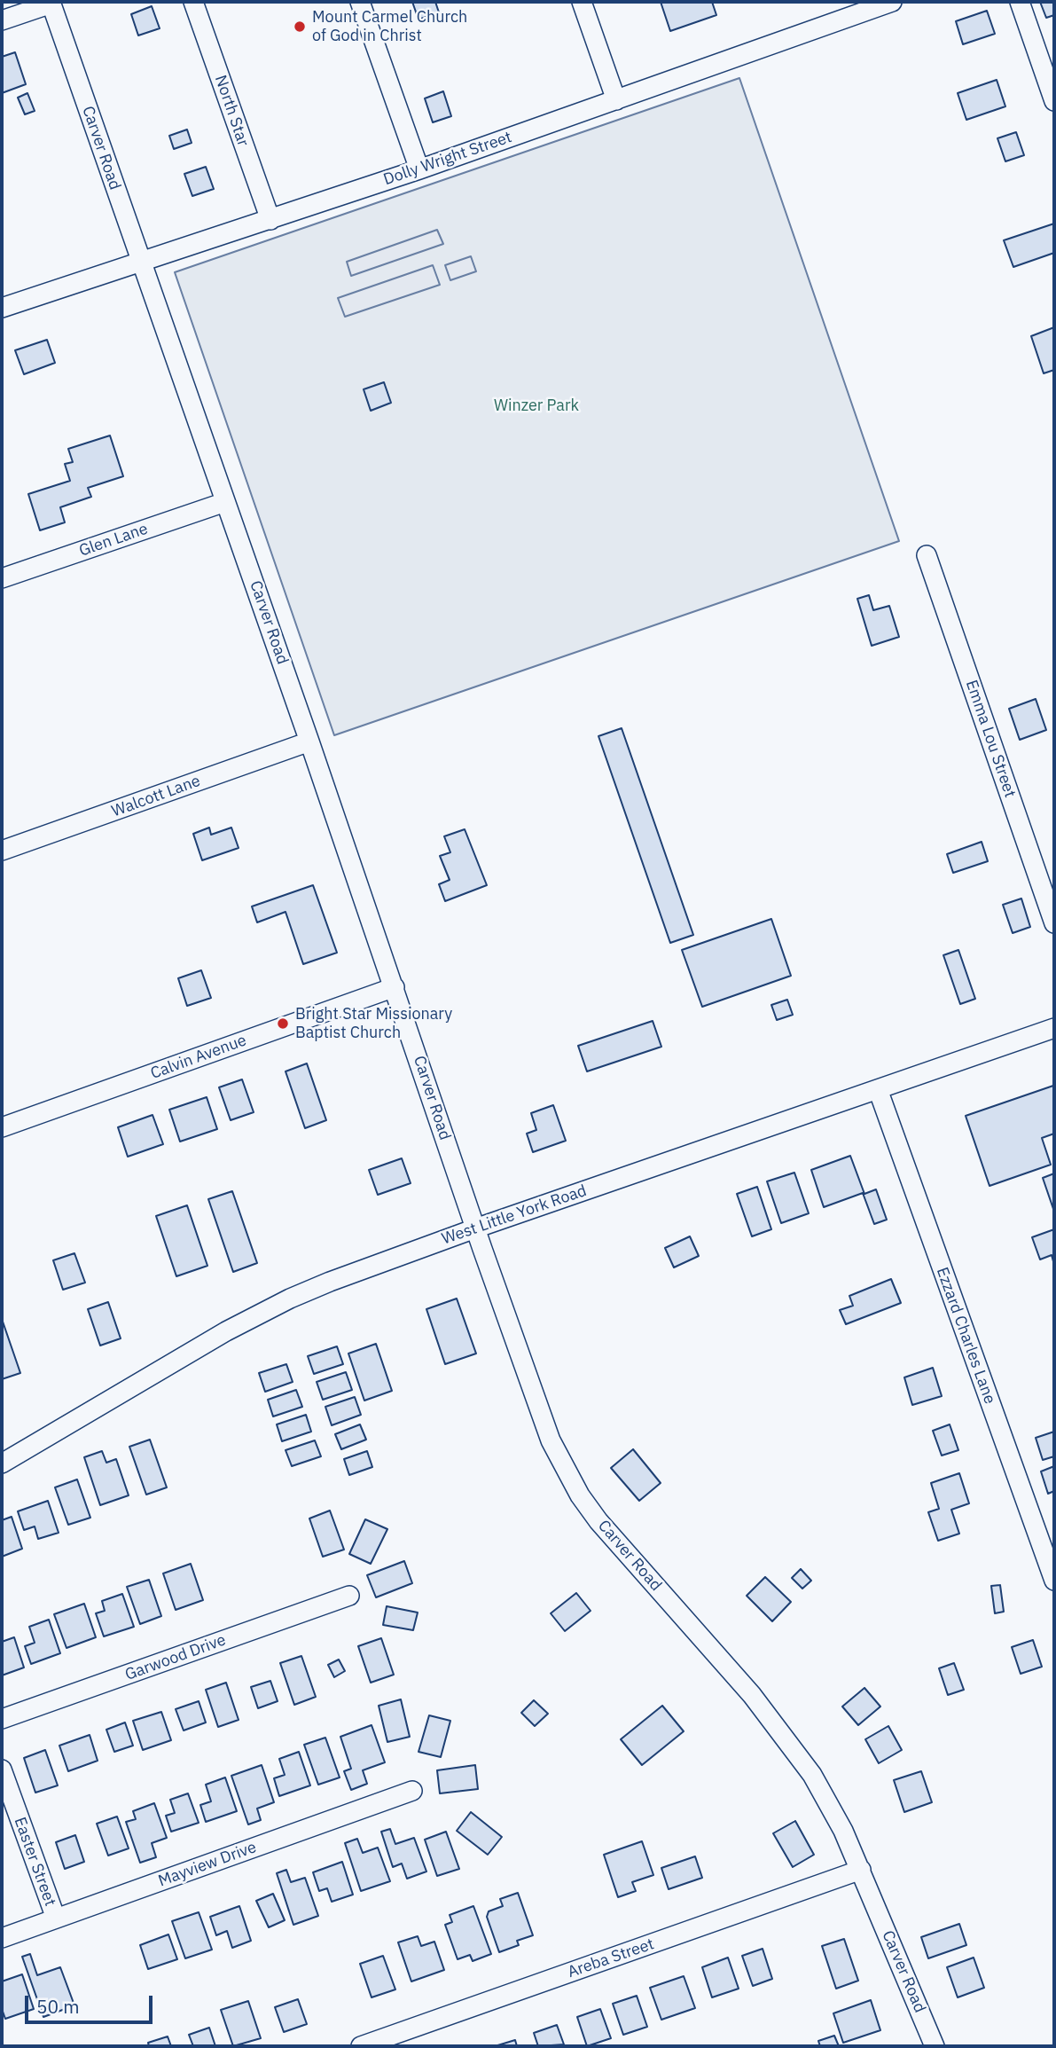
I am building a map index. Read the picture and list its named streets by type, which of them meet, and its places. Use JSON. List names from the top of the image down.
{
  "streets": {
    "street": [
      "North Star",
      "Carver Road",
      "Dolly Wright Street",
      "Glen Lane",
      "Emma Lou Street",
      "Walcott Lane",
      "Calvin Avenue",
      "West Little York Road",
      "Ezzard Charles Lane",
      "Garwood Drive",
      "Easter Street",
      "Mayview Drive",
      "Areba Street"
    ]
  },
  "crossings": [
    ["North Star", "Dolly Wright Street"],
    ["Carver Road", "Dolly Wright Street"],
    ["Carver Road", "Glen Lane"],
    ["Carver Road", "Walcott Lane"],
    ["Carver Road", "Calvin Avenue"],
    ["Carver Road", "West Little York Road"],
    ["Carver Road", "Areba Street"],
    ["West Little York Road", "Ezzard Charles Lane"],
    ["Easter Street", "Mayview Drive"]
  ],
  "parks": ["Winzer Park"],
  "places": ["Mount Carmel Church of God in Christ", "Bright Star Missionary Baptist Church"],
  "scale_bar": "50 m"
}
